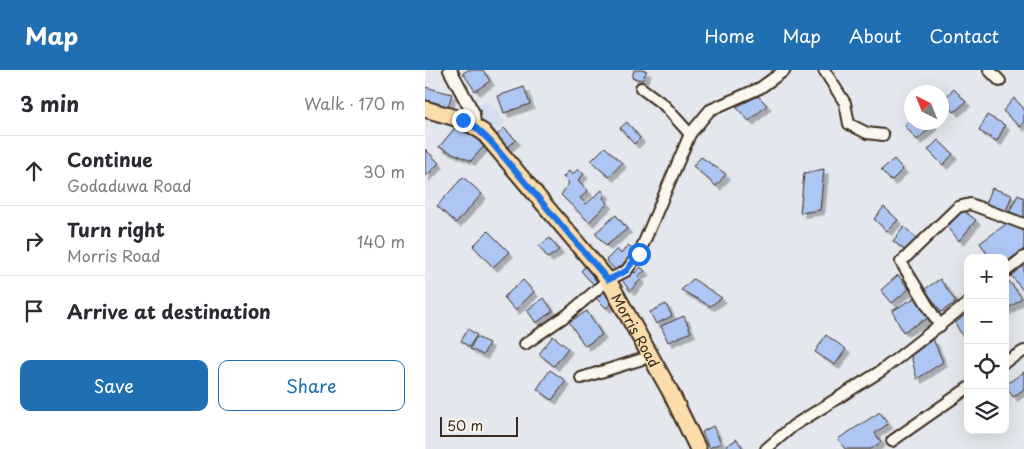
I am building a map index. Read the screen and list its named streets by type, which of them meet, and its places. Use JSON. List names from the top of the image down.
{
  "streets": {
    "main road": ["Morris Road"]
  },
  "scale_bar": "50 m",
  "north": "top left",
  "page": {
    "header": "Map",
    "nav": [
      "Home",
      "Map",
      "About",
      "Contact"
    ],
    "heading": ["3 min", "Walk · 170 m"],
    "list": [
      ["Continue", "Godaduwa Road", "30 m"],
      ["Turn right", "Morris Road", "140 m"],
      "Arrive at destination"
    ],
    "map_buttons": ["+", "−"],
    "buttons": ["Save", "Share"],
    "scale": "50 m"
  }
}
